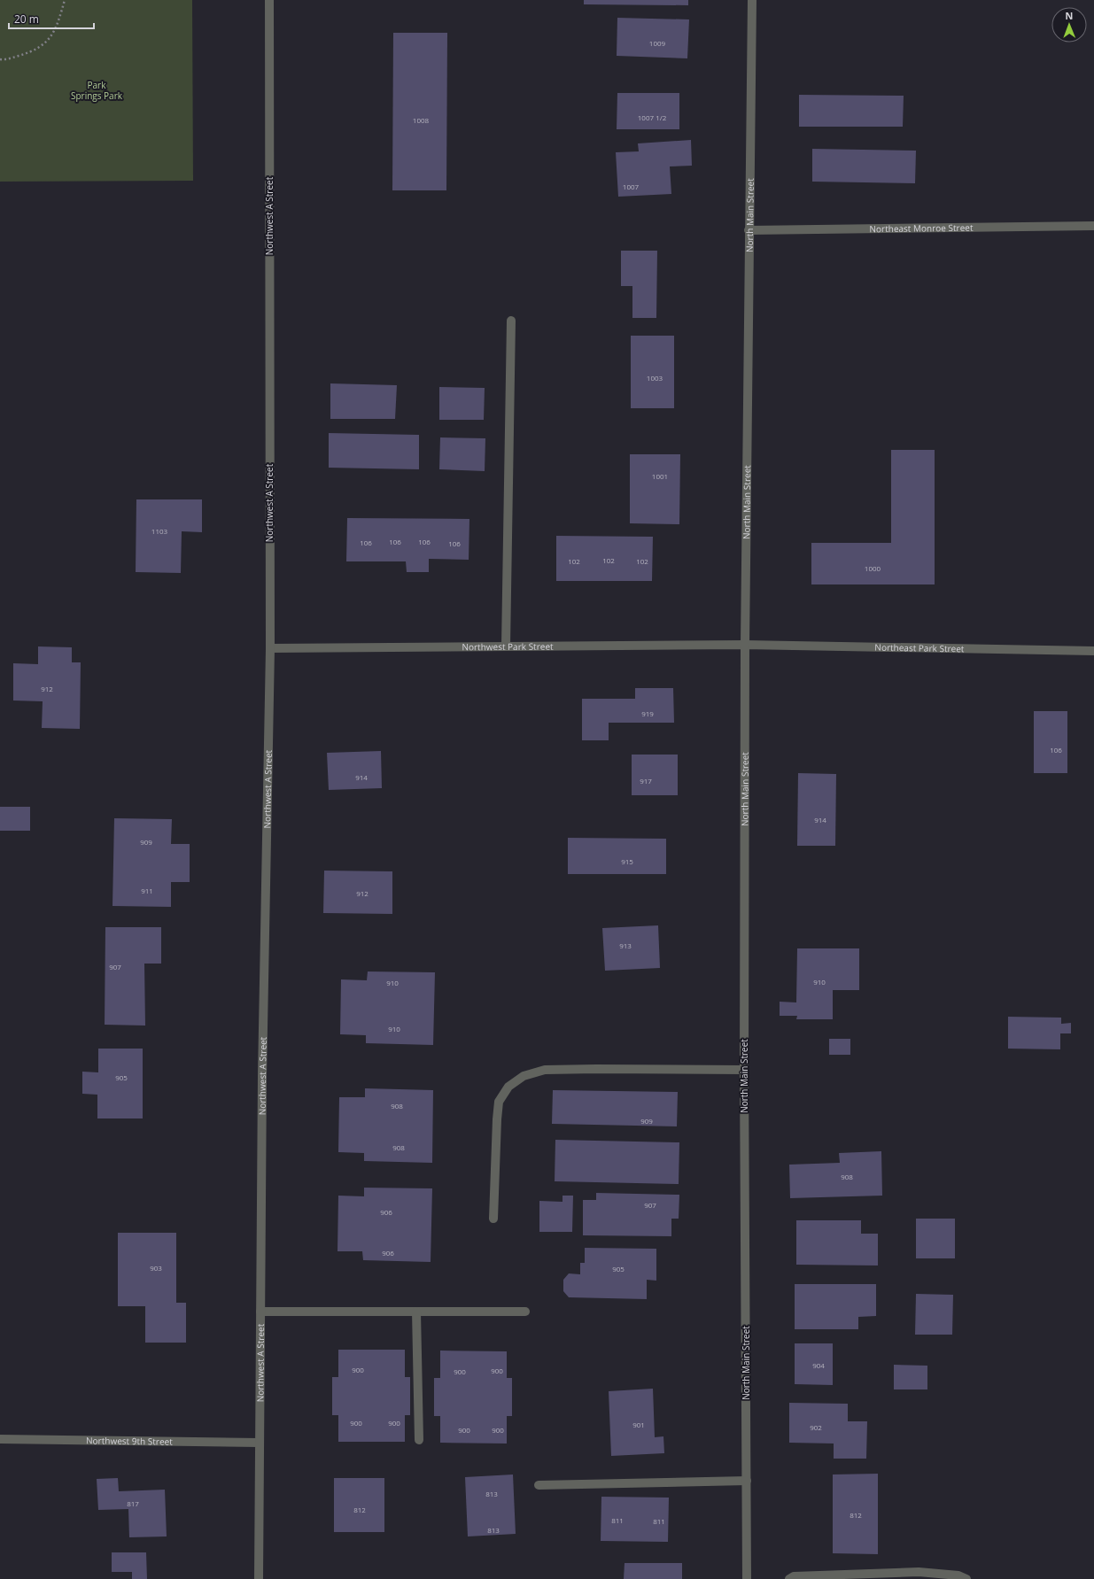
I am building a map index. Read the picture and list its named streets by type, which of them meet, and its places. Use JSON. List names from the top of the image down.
{
  "streets": {
    "street": [
      "Northwest A Street",
      "North Main Street",
      "Northeast Monroe Street",
      "Northwest Park Street",
      "Northeast Park Street",
      "Northwest 9th Street"
    ]
  },
  "crossings": [
    ["Northwest A Street", "Northwest Park Street"],
    ["Northwest A Street", "Northwest 9th Street"],
    ["North Main Street", "Northeast Monroe Street"],
    ["North Main Street", "Northwest Park Street"],
    ["North Main Street", "Northeast Park Street"],
    ["Northwest Park Street", "Northeast Park Street"]
  ],
  "parks": ["Park Springs Park"],
  "house_numbers": [
    "1009",
    "1007 1/2",
    "1008",
    "1007",
    "1003",
    "1001",
    "1103",
    "106",
    "106",
    "106",
    "106",
    "102",
    "102",
    "102",
    "1000",
    "912",
    "919",
    "106",
    "914",
    "917",
    "914",
    "909",
    "915",
    "911",
    "912",
    "913",
    "907",
    "910",
    "910",
    "910",
    "905",
    "908",
    "909",
    "908",
    "908",
    "907",
    "906",
    "906",
    "903",
    "905",
    "904",
    "900",
    "900",
    "900",
    "900",
    "900",
    "901",
    "902",
    "900",
    "900",
    "813",
    "817",
    "812",
    "812",
    "811",
    "811",
    "813"
  ],
  "scale_bar": "20 m",
  "north": "top"
}
